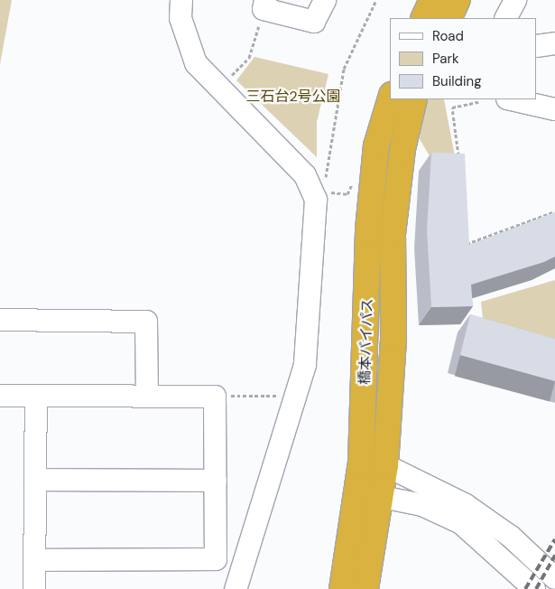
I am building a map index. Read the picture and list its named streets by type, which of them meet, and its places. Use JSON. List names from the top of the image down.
{
  "streets": {
    "highway": ["橋本バイパス"]
  },
  "parks": ["三石台2号公園"],
  "legend": ["Road", "Park", "Building"]
}
